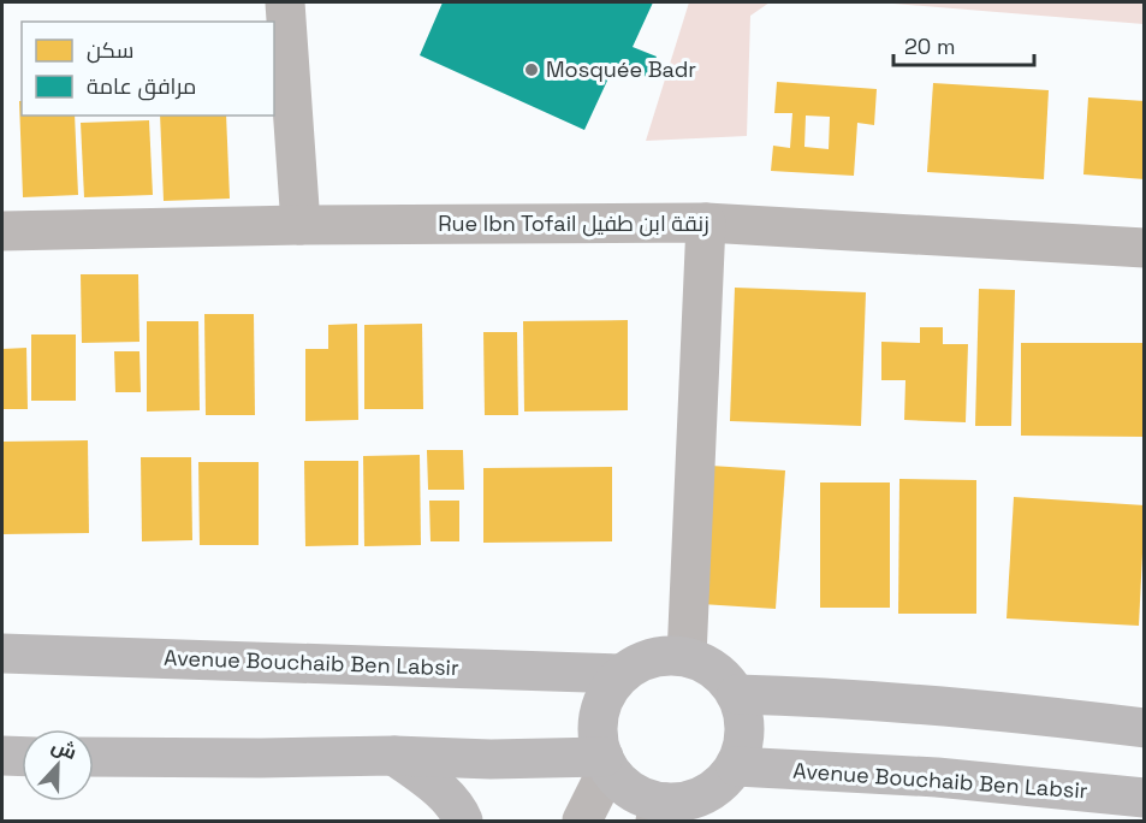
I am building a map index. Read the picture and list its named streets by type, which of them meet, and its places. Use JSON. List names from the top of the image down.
{
  "streets": {
    "main road": ["Avenue Bouchaib Ben Labsir"],
    "street": ["Rue Ibn Tofail زنقة ابن طفيل"]
  },
  "places": ["Mosquée Badr"],
  "legend": ["سكن", "مرافق عامة"],
  "scale_bar": "20 m",
  "north": "top"
}
